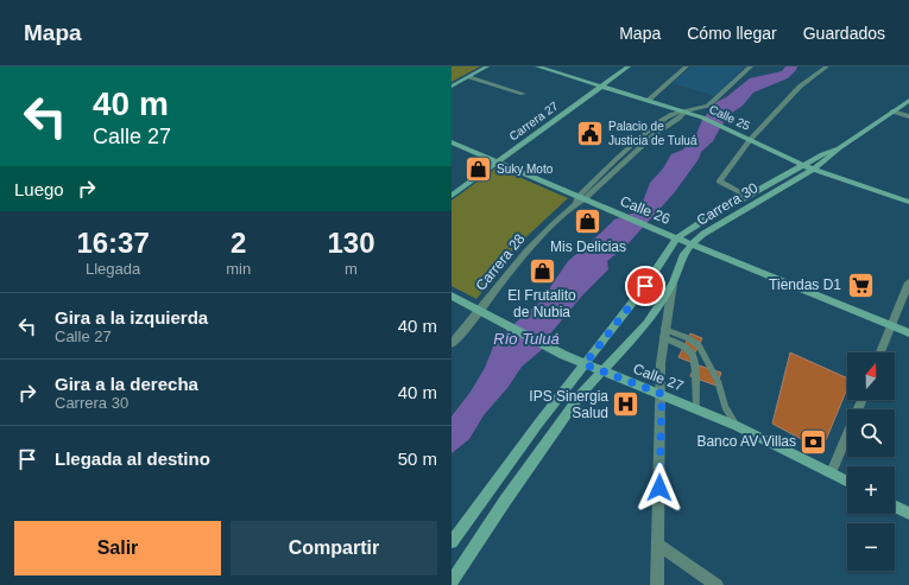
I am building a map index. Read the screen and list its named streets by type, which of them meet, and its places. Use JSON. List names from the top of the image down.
{
  "streets": {
    "main road": [
      "Calle 25",
      "Carrera 27",
      "Carrera 30",
      "Calle 26",
      "Calle 27"
    ],
    "street": ["Carrera 28"]
  },
  "crossings": [
    ["Calle 25", "Carrera 27"],
    ["Calle 25", "Carrera 30"],
    ["Calle 25", "Carrera 28"],
    ["Carrera 27", "Calle 26"],
    ["Carrera 30", "Calle 26"],
    ["Carrera 30", "Calle 27"],
    ["Calle 26", "Carrera 28"],
    ["Carrera 28", "Calle 27"]
  ],
  "water": ["Río Tuluá"],
  "places": {
    "public building": ["Palacio de Justicia de Tuluá"],
    "shop": ["Suky Moto", "Mis Delicias", "El Frutalito de Nubia"],
    "supermarket": ["Tiendas D1"],
    "hospital": ["IPS Sinergia Salud"],
    "bank": ["Banco AV Villas"]
  },
  "north": "top",
  "page": {
    "header": "Mapa",
    "nav": ["Mapa", "Cómo llegar", "Guardados"],
    "turn": ["40 m", "Calle 27"],
    "then": "Luego",
    "eta": [
      "16:37",
      "Llegada",
      "2",
      "min",
      "130",
      "m"
    ],
    "list": [
      {
        "name": "Gira a la izquierda",
        "note": "Calle 27",
        "value": "40 m"
      },
      {
        "name": "Gira a la derecha",
        "note": "Carrera 30",
        "value": "40 m"
      },
      {
        "name": "Llegada al destino",
        "value": "50 m"
      }
    ],
    "map_buttons": ["+", "−"],
    "buttons": ["Salir", "Compartir"]
  }
}
